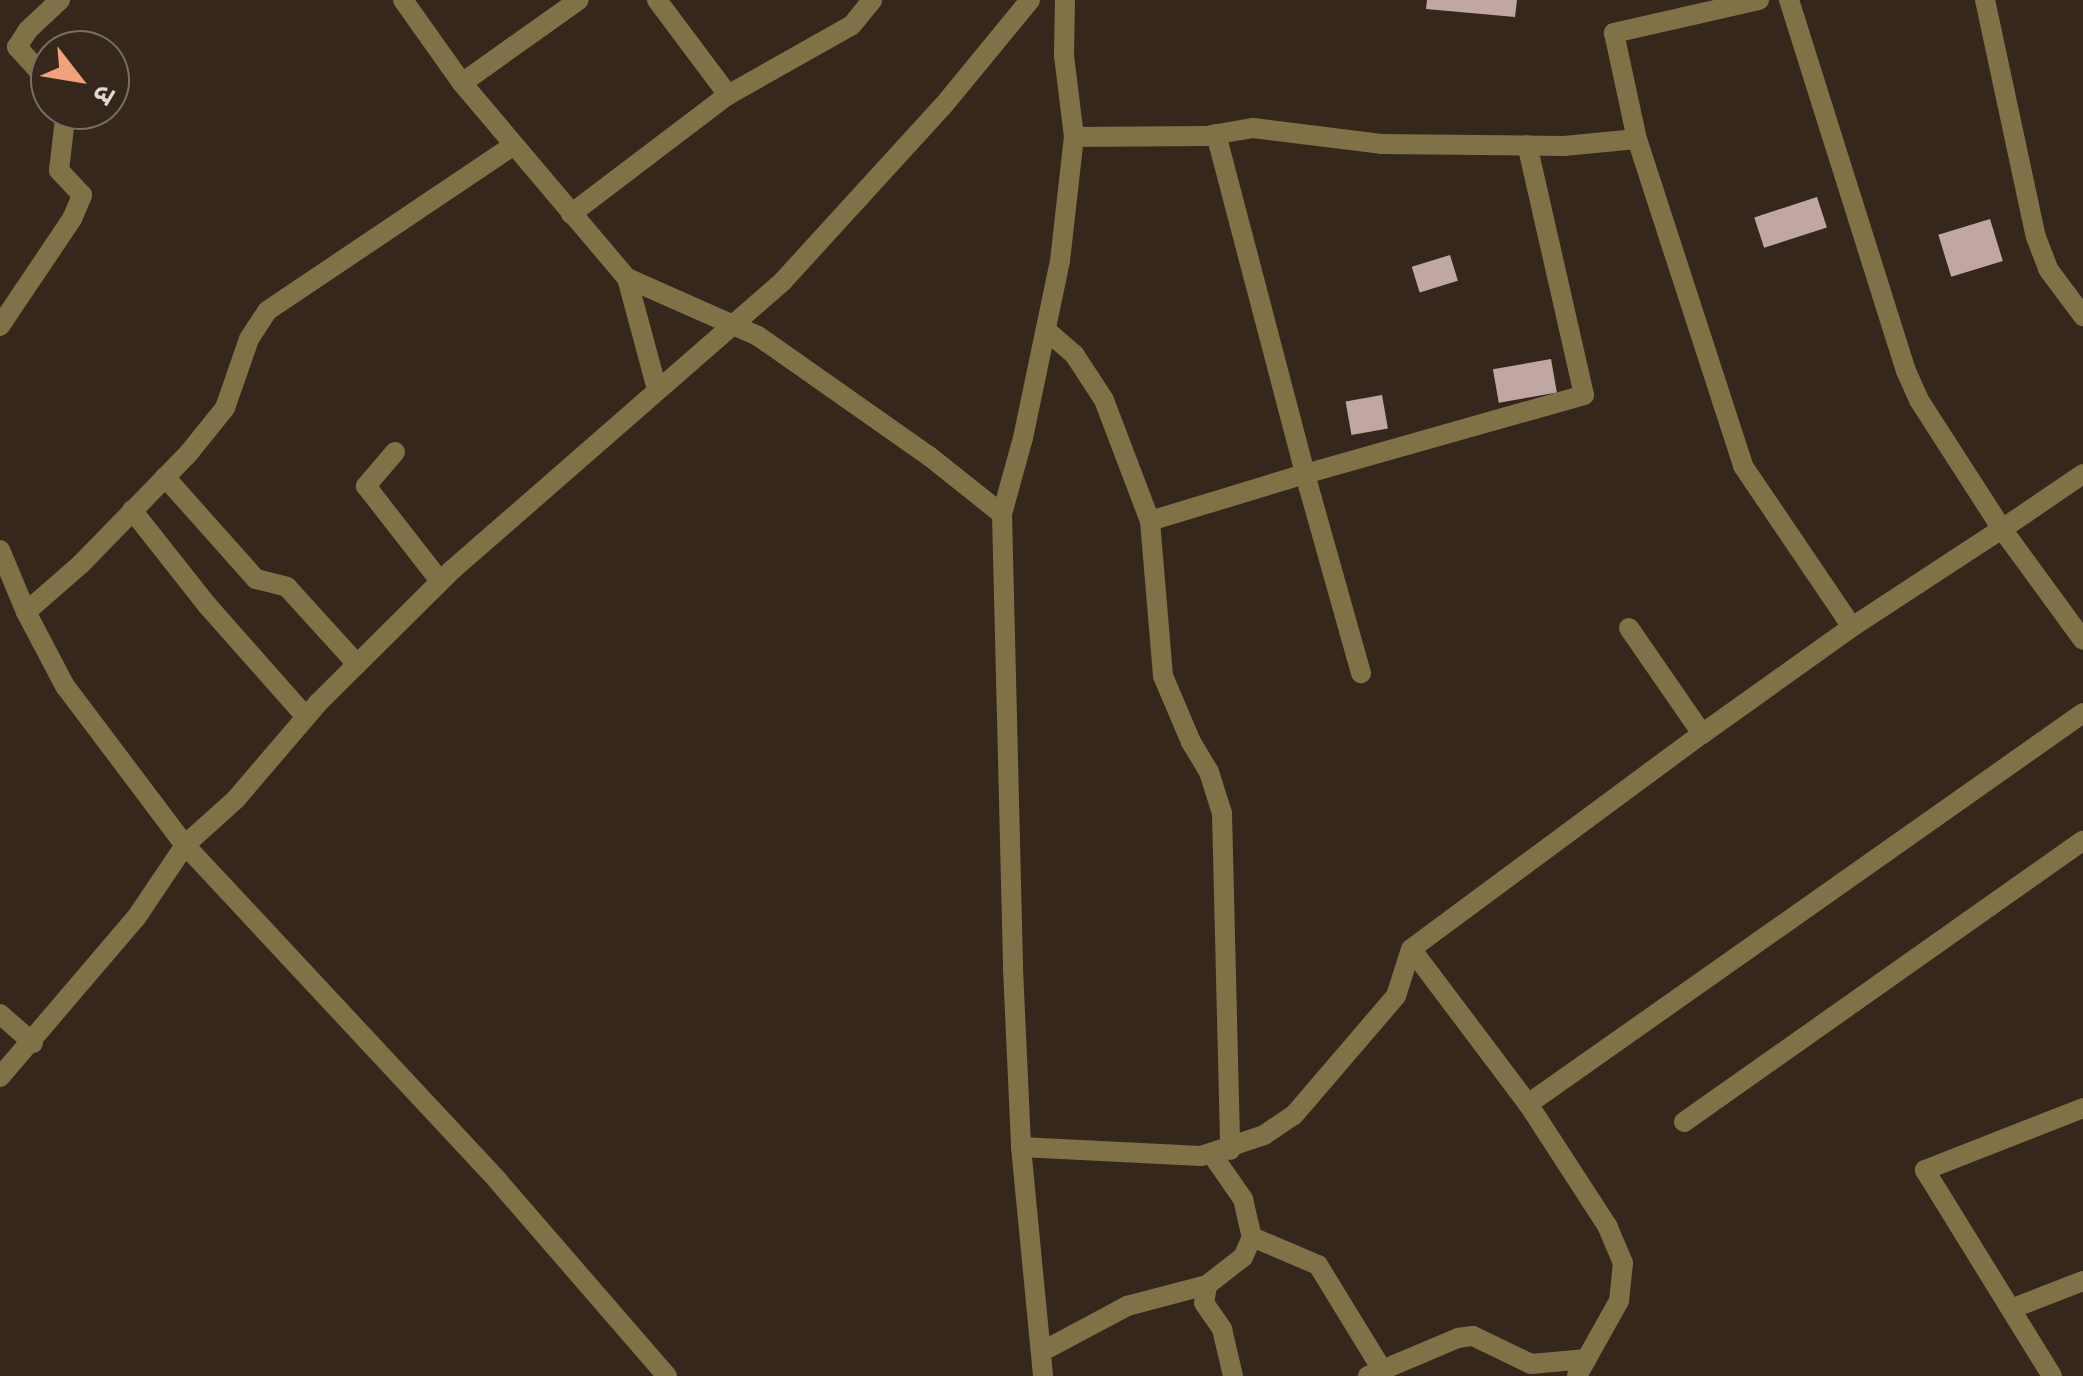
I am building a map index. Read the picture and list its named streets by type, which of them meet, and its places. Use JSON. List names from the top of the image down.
{
  "north": "bottom right"
}
